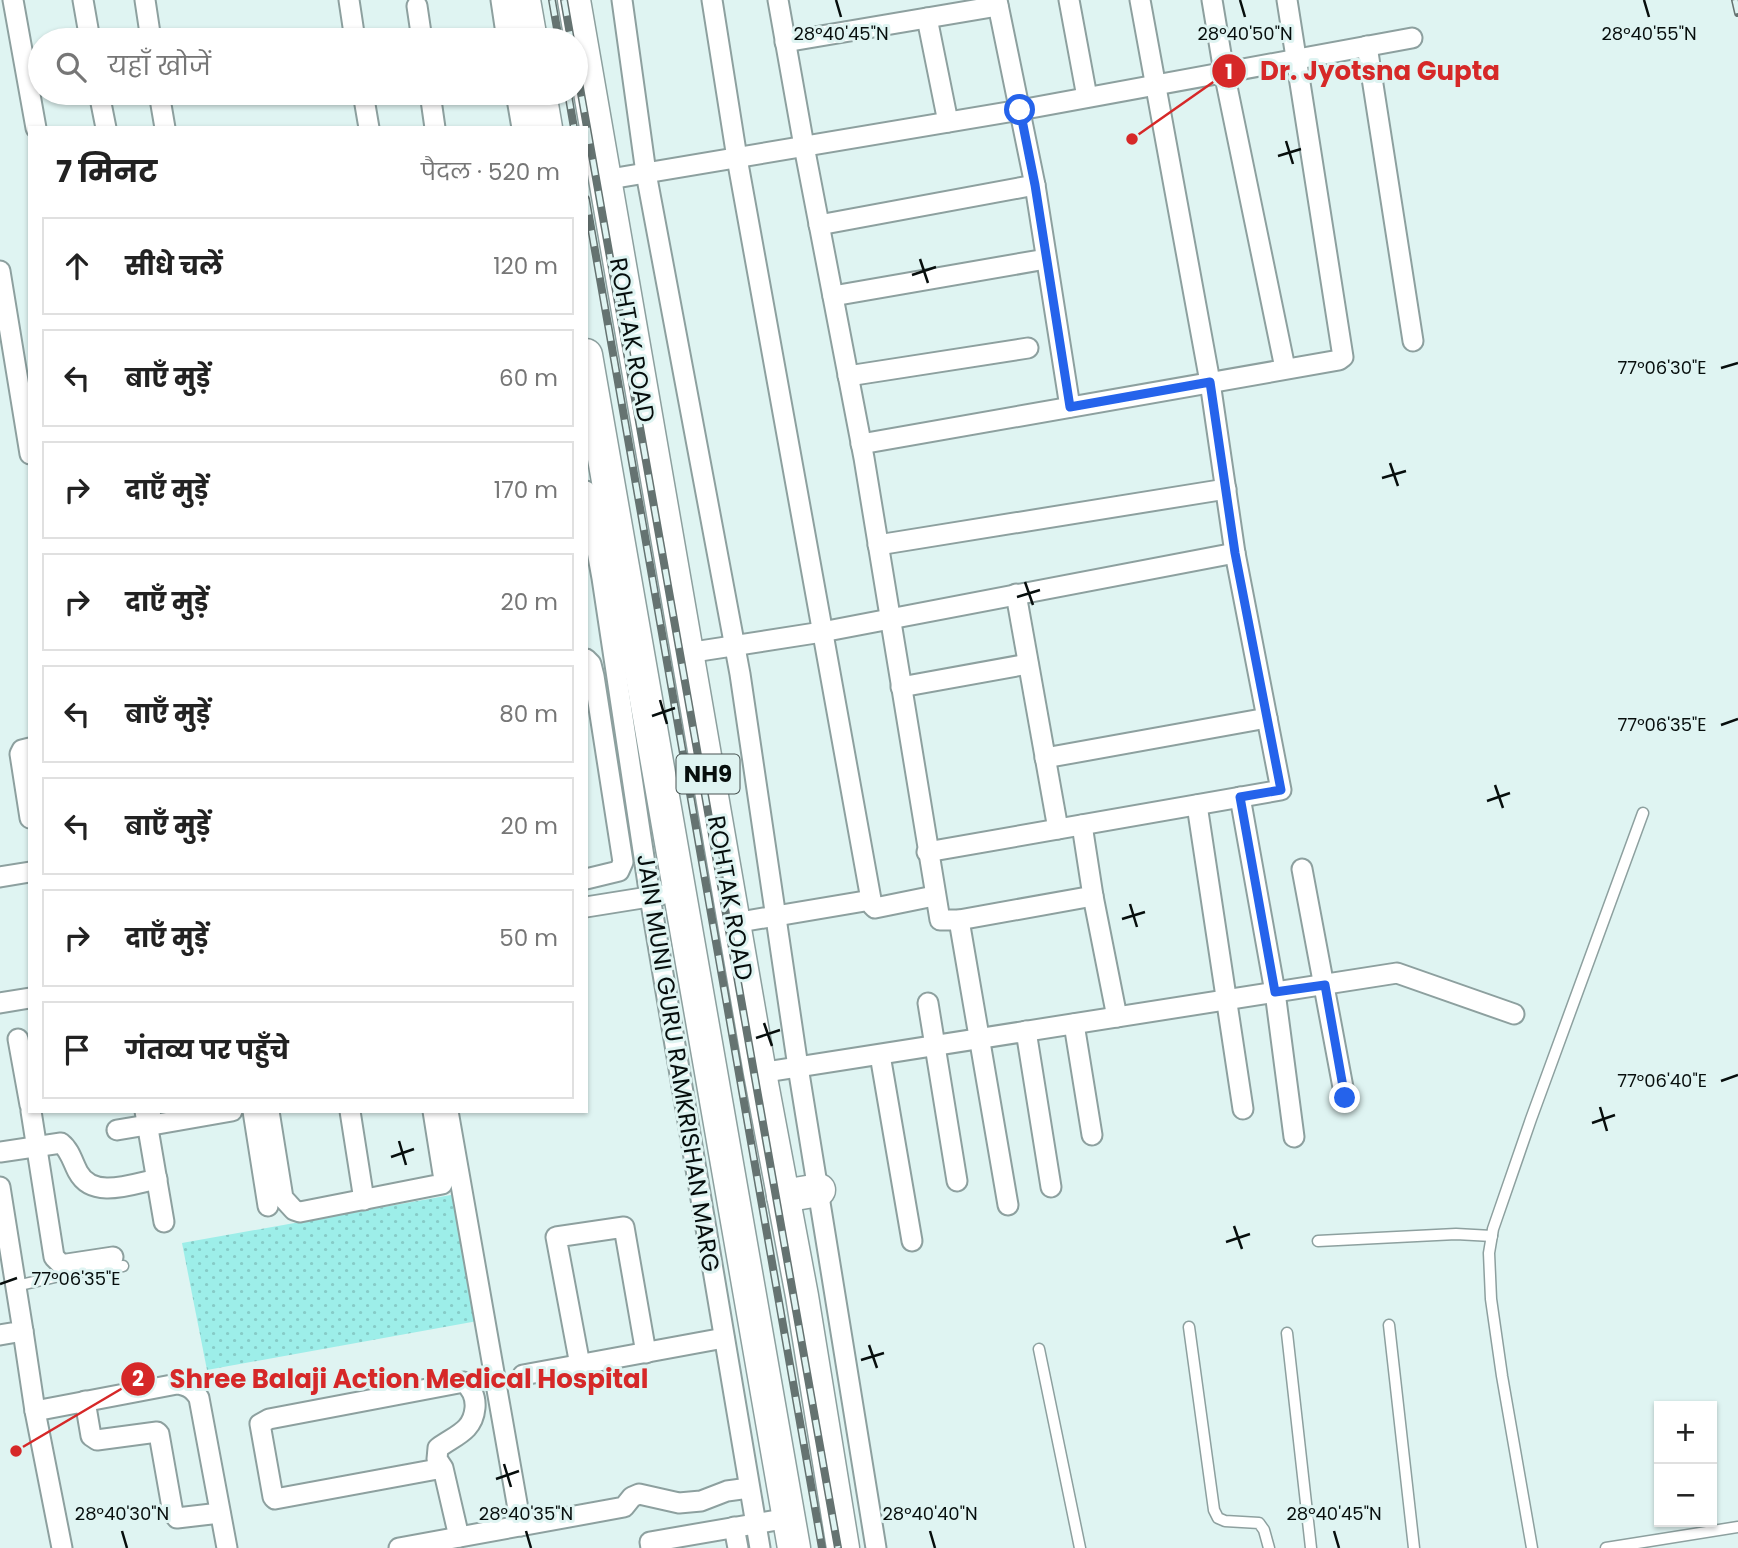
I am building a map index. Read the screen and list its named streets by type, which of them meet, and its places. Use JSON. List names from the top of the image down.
{
  "streets": {
    "main road": ["ROHTAK ROAD", "NH9"],
    "street": ["JAIN MUNI GURU RAMKRISHAN MARG"]
  },
  "crossings": [
    ["ROHTAK ROAD", "JAIN MUNI GURU RAMKRISHAN MARG"]
  ],
  "places": ["Dr. Jyotsna Gupta", "Shree Balaji Action Medical Hospital"],
  "page": {
    "search": "यहाँ खोजें",
    "heading": ["7 मिनट", "पैदल · 520 m"],
    "list": [
      ["सीधे चलें", "120 m"],
      ["बाएँ मुड़ें", "60 m"],
      ["दाएँ मुड़ें", "170 m"],
      ["दाएँ मुड़ें", "20 m"],
      ["बाएँ मुड़ें", "80 m"],
      ["बाएँ मुड़ें", "20 m"],
      ["दाएँ मुड़ें", "50 m"],
      "गंतव्य पर पहुँचे"
    ],
    "map_buttons": ["+", "−"]
  },
  "coordinates": [
    "28°40'45\"N",
    "28°40'50\"N",
    "28°40'55\"N",
    "77°06'30\"E",
    "77°06'35\"E",
    "77°06'40\"E",
    "28°40'30\"N",
    "28°40'35\"N",
    "28°40'40\"N"
  ]
}
